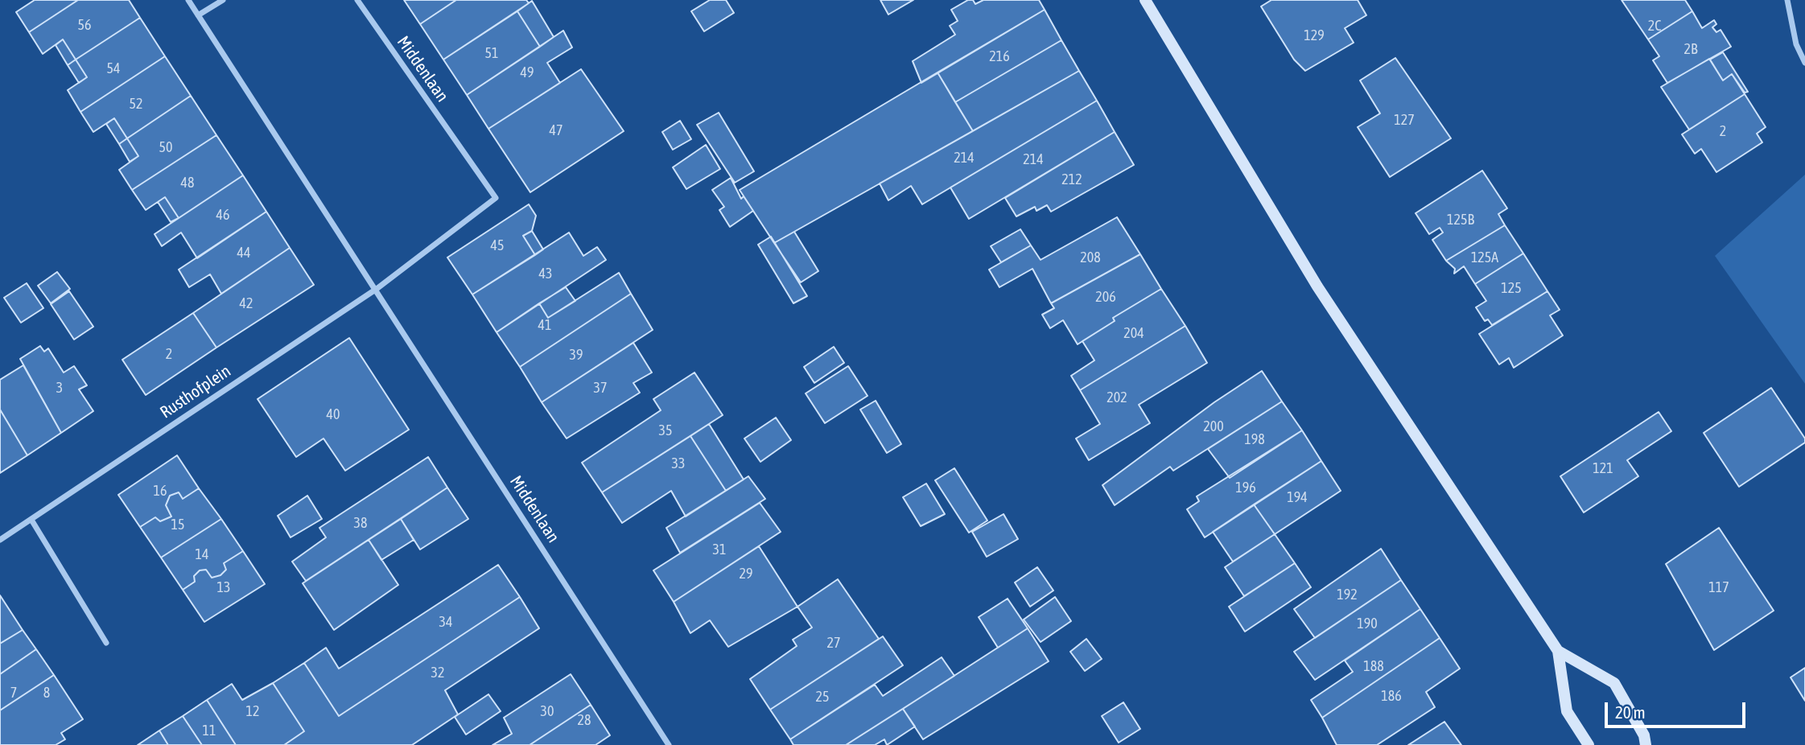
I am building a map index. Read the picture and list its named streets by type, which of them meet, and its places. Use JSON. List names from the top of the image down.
{
  "streets": {
    "street": ["Middenlaan", "Rusthofplein"]
  },
  "crossings": [
    ["Middenlaan", "Rusthofplein"]
  ],
  "house_numbers": [
    "56",
    "2C",
    "129",
    "2B",
    "51",
    "216",
    "54",
    "49",
    "52",
    "127",
    "47",
    "2",
    "50",
    "214",
    "214",
    "212",
    "48",
    "46",
    "125B",
    "45",
    "44",
    "208",
    "125A",
    "43",
    "125",
    "206",
    "42",
    "41",
    "204",
    "2",
    "39",
    "3",
    "37",
    "202",
    "40",
    "200",
    "35",
    "198",
    "33",
    "121",
    "196",
    "16",
    "194",
    "38",
    "15",
    "31",
    "14",
    "29",
    "13",
    "117",
    "192",
    "34",
    "190",
    "27",
    "188",
    "32",
    "7",
    "8",
    "186",
    "25",
    "12",
    "30",
    "28",
    "11"
  ],
  "scale_bar": "20 m"
}
